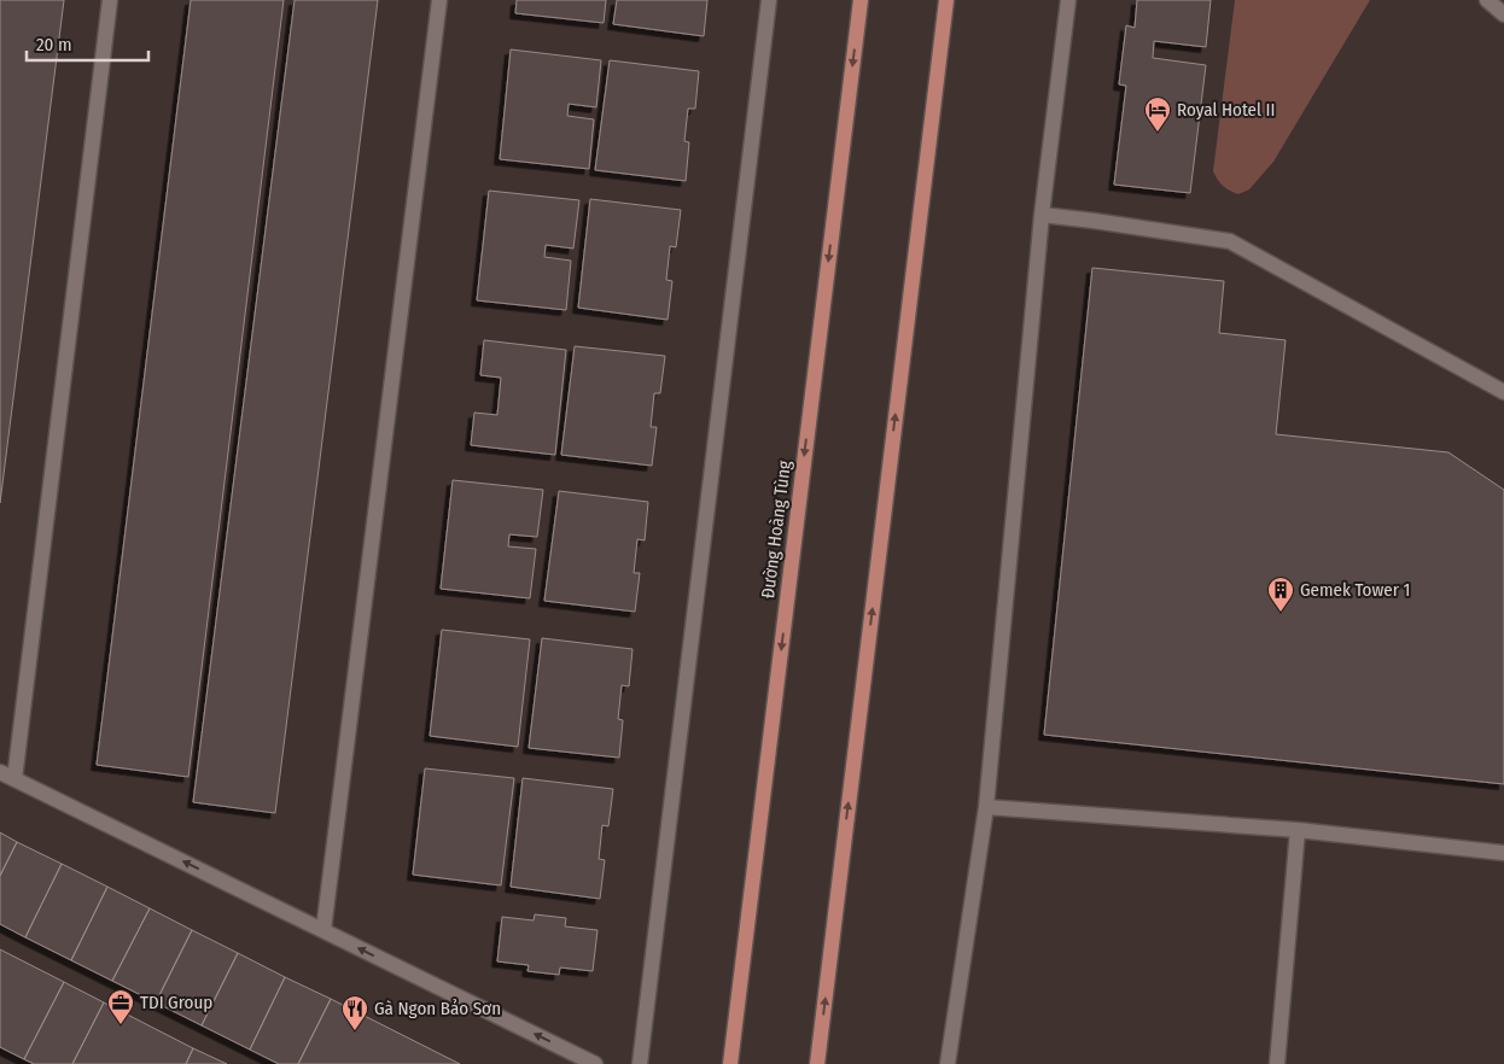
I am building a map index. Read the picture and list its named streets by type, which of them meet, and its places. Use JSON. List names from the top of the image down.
{
  "streets": {
    "main road": ["Đường Hoàng Tùng"]
  },
  "places": {
    "hotel": ["Royal Hotel II"],
    "building": ["Gemek Tower 1"],
    "office": ["TDI Group"],
    "restaurant": ["Gà Ngon Bảo Sơn"]
  },
  "scale_bar": "20 m"
}
